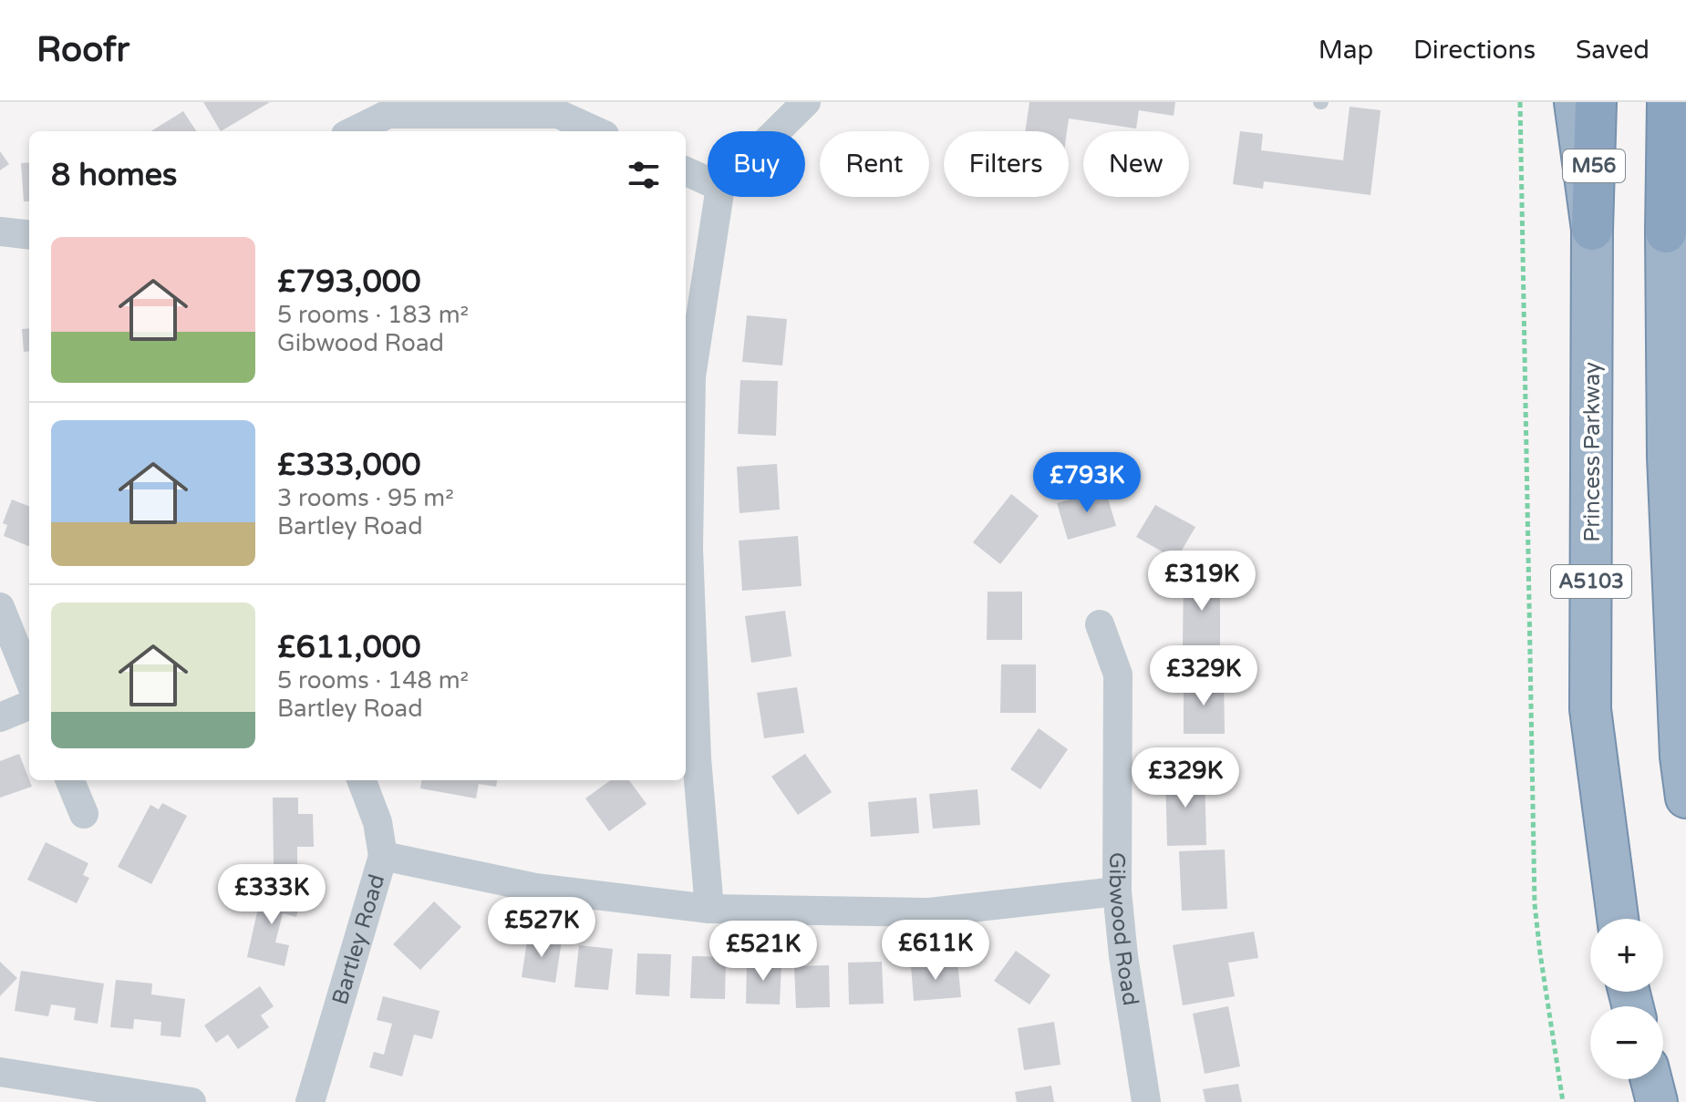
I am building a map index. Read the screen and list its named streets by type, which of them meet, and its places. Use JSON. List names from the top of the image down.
{
  "streets": {
    "highway": ["M56", "Princess Parkway", "A5103"],
    "street": ["Gibwood Road", "Bartley Road"]
  },
  "crossings": [
    ["Princess Parkway", "A5103"],
    ["Gibwood Road", "Bartley Road"]
  ],
  "page": {
    "header": "Roofr",
    "nav": ["Map", "Directions", "Saved"],
    "chip": [
      "Buy",
      "Rent",
      "Filters",
      "New"
    ],
    "heading": "8 homes",
    "list": [
      {
        "name": "£793,000",
        "note": "5 rooms · 183 m² · Gibwood Road"
      },
      {
        "name": "£333,000",
        "note": "3 rooms · 95 m² · Bartley Road"
      },
      {
        "name": "£611,000",
        "note": "5 rooms · 148 m² · Bartley Road"
      }
    ],
    "price": [
      "£793K",
      "£319K",
      "£329K",
      "£329K",
      "£333K",
      "£527K",
      "£611K",
      "£521K"
    ],
    "map_buttons": ["+", "−"]
  }
}
